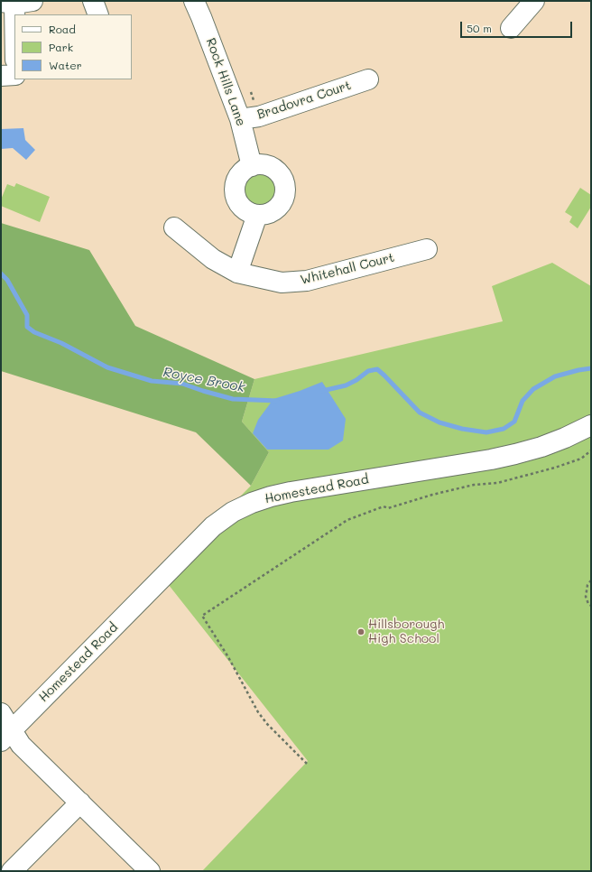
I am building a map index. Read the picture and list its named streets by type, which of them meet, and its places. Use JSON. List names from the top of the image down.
{
  "streets": {
    "street": [
      "Rock Hills Lane",
      "Bradovra Court",
      "Whitehall Court",
      "Homestead Road"
    ]
  },
  "crossings": [
    ["Rock Hills Lane", "Bradovra Court"]
  ],
  "water": ["Royce Brook"],
  "places": ["Hillsborough High School"],
  "legend": ["Road", "Park", "Water"],
  "scale_bar": "50 m"
}
